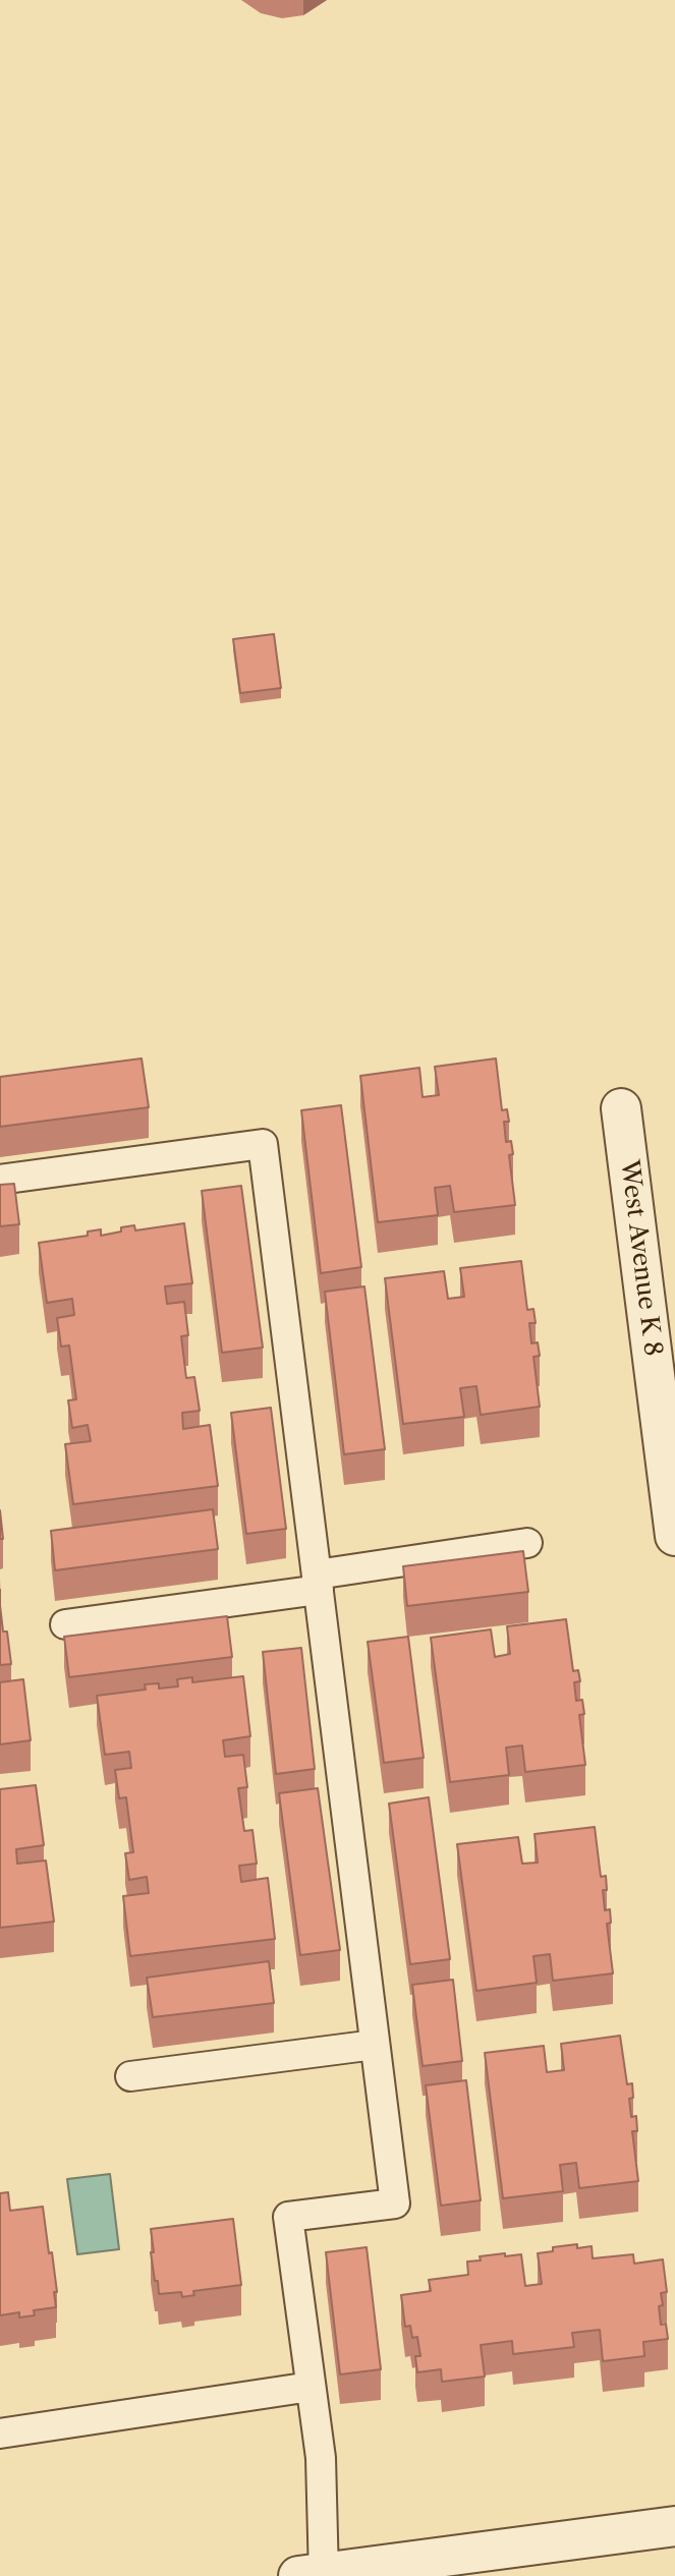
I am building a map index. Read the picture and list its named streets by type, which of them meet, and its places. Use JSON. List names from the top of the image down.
{
  "streets": {
    "street": ["West Avenue K 8"]
  }
}
